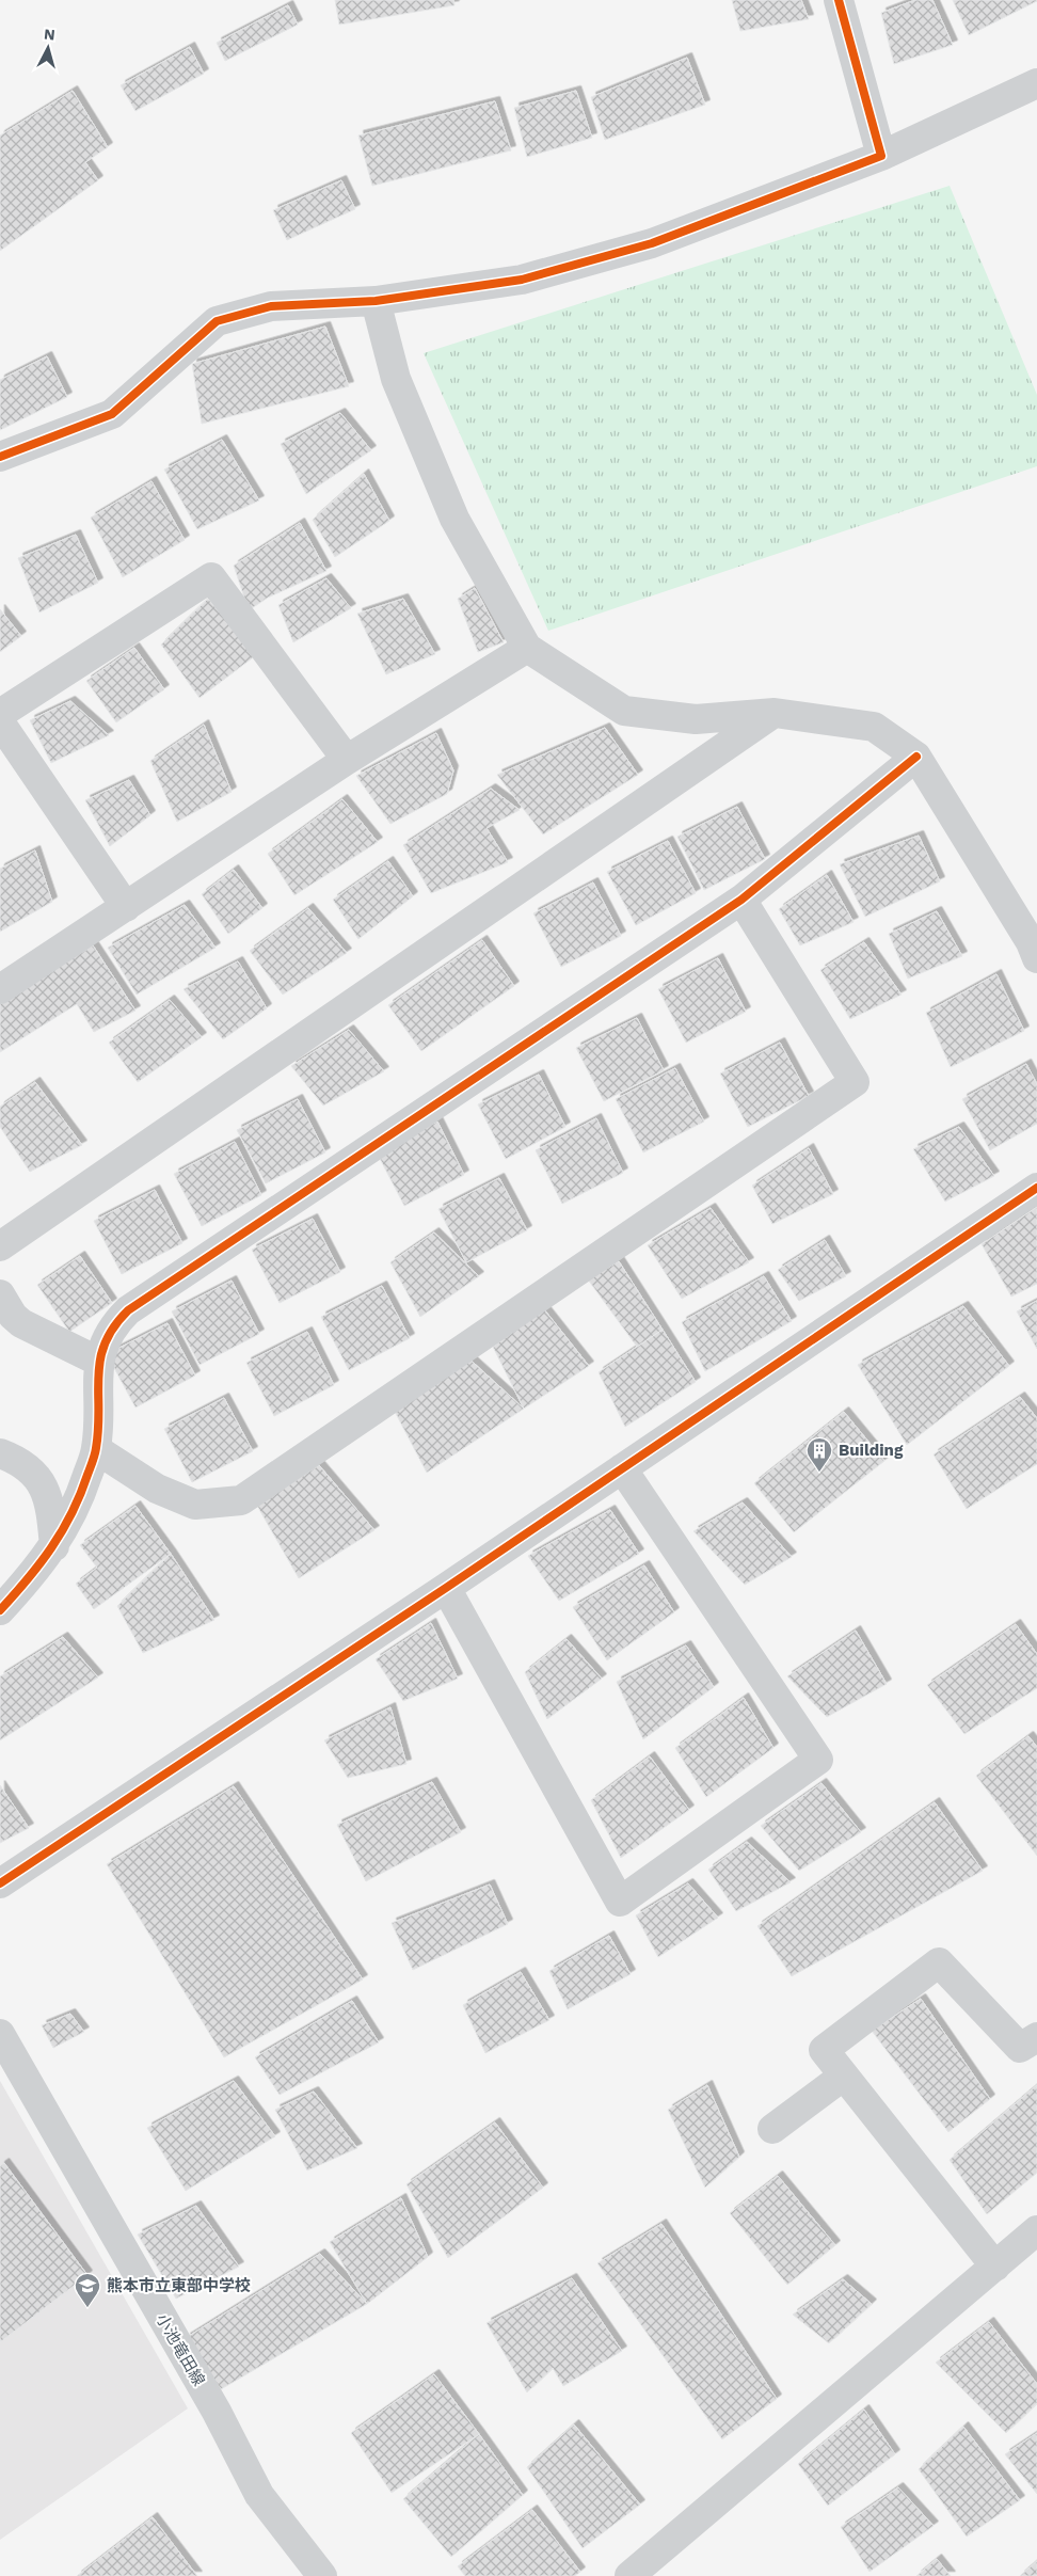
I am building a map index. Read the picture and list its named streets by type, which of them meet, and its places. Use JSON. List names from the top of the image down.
{
  "streets": {
    "street": ["小池竜田線"]
  },
  "places": {
    "building": ["Building"],
    "school or university": ["熊本市立東部中学校"]
  },
  "north": "top"
}
